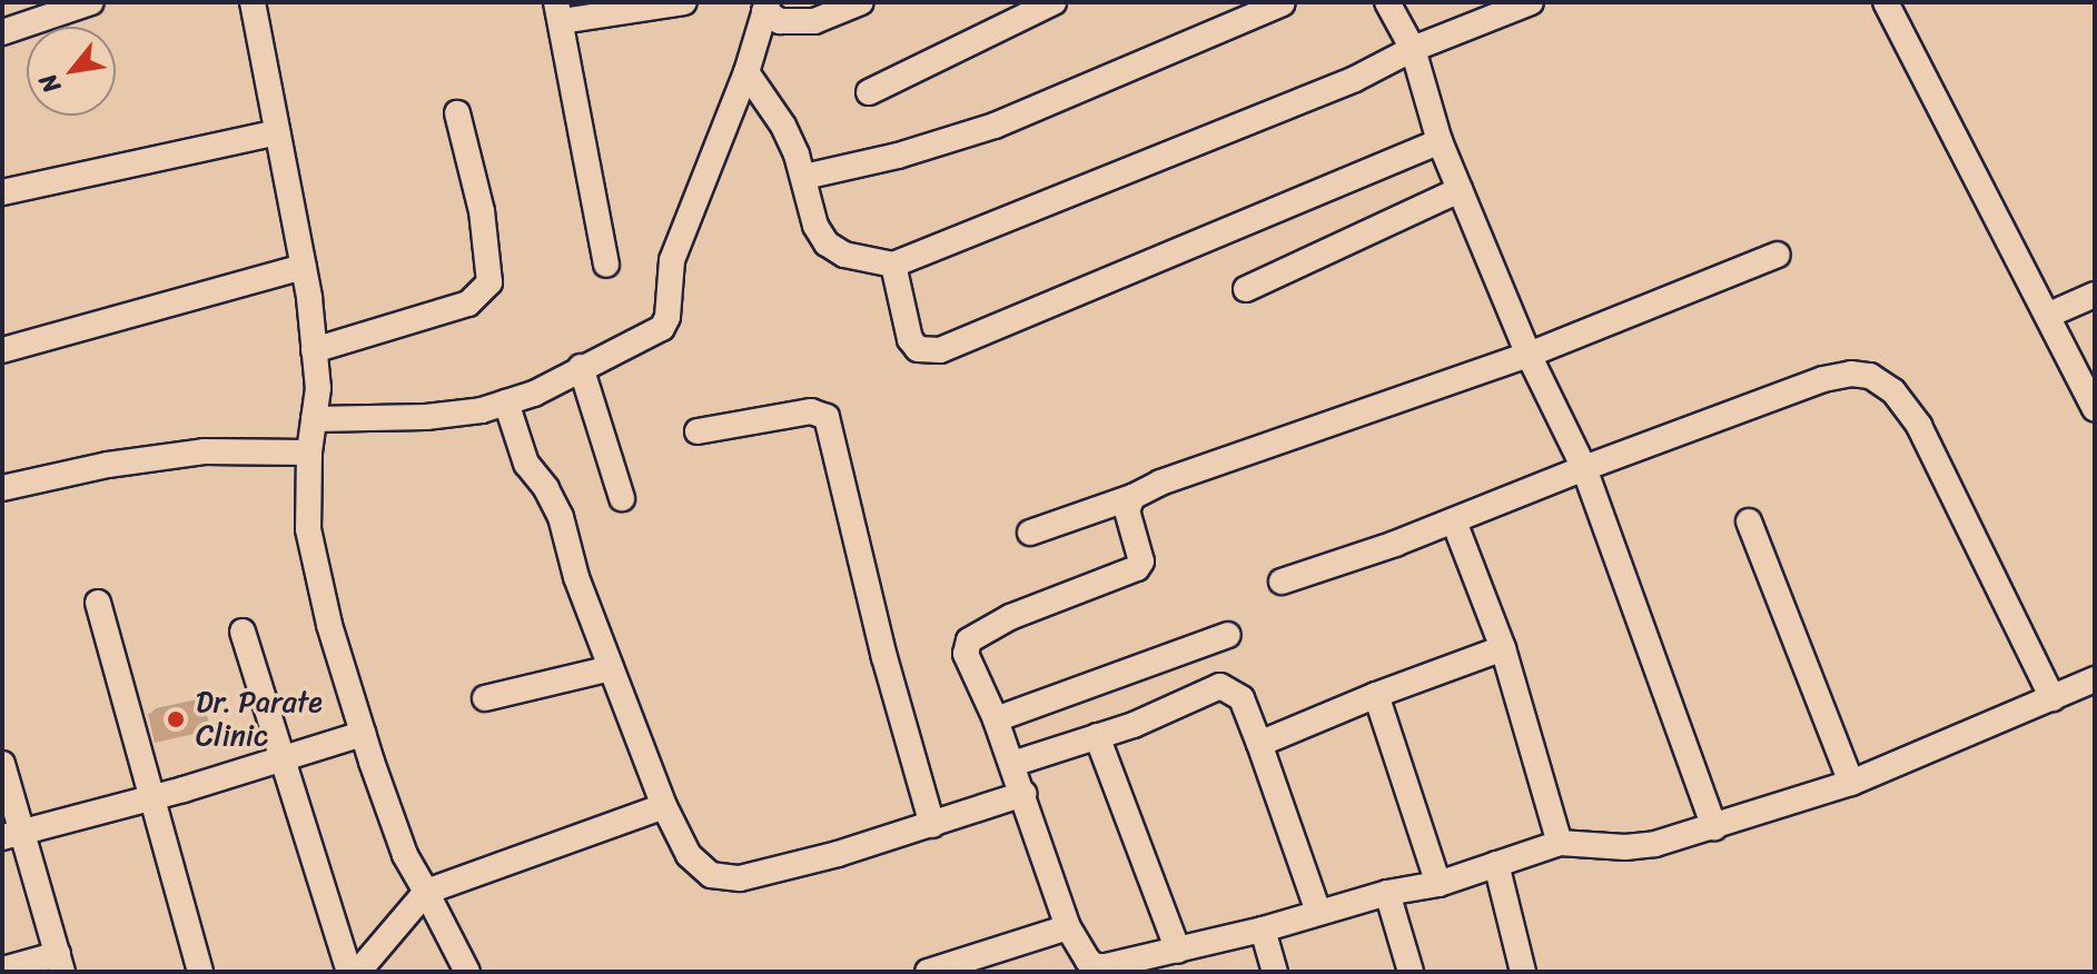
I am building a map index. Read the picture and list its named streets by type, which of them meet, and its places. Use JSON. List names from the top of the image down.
{
  "places": ["Dr. Parate Clinic"],
  "north": "bottom left"
}
